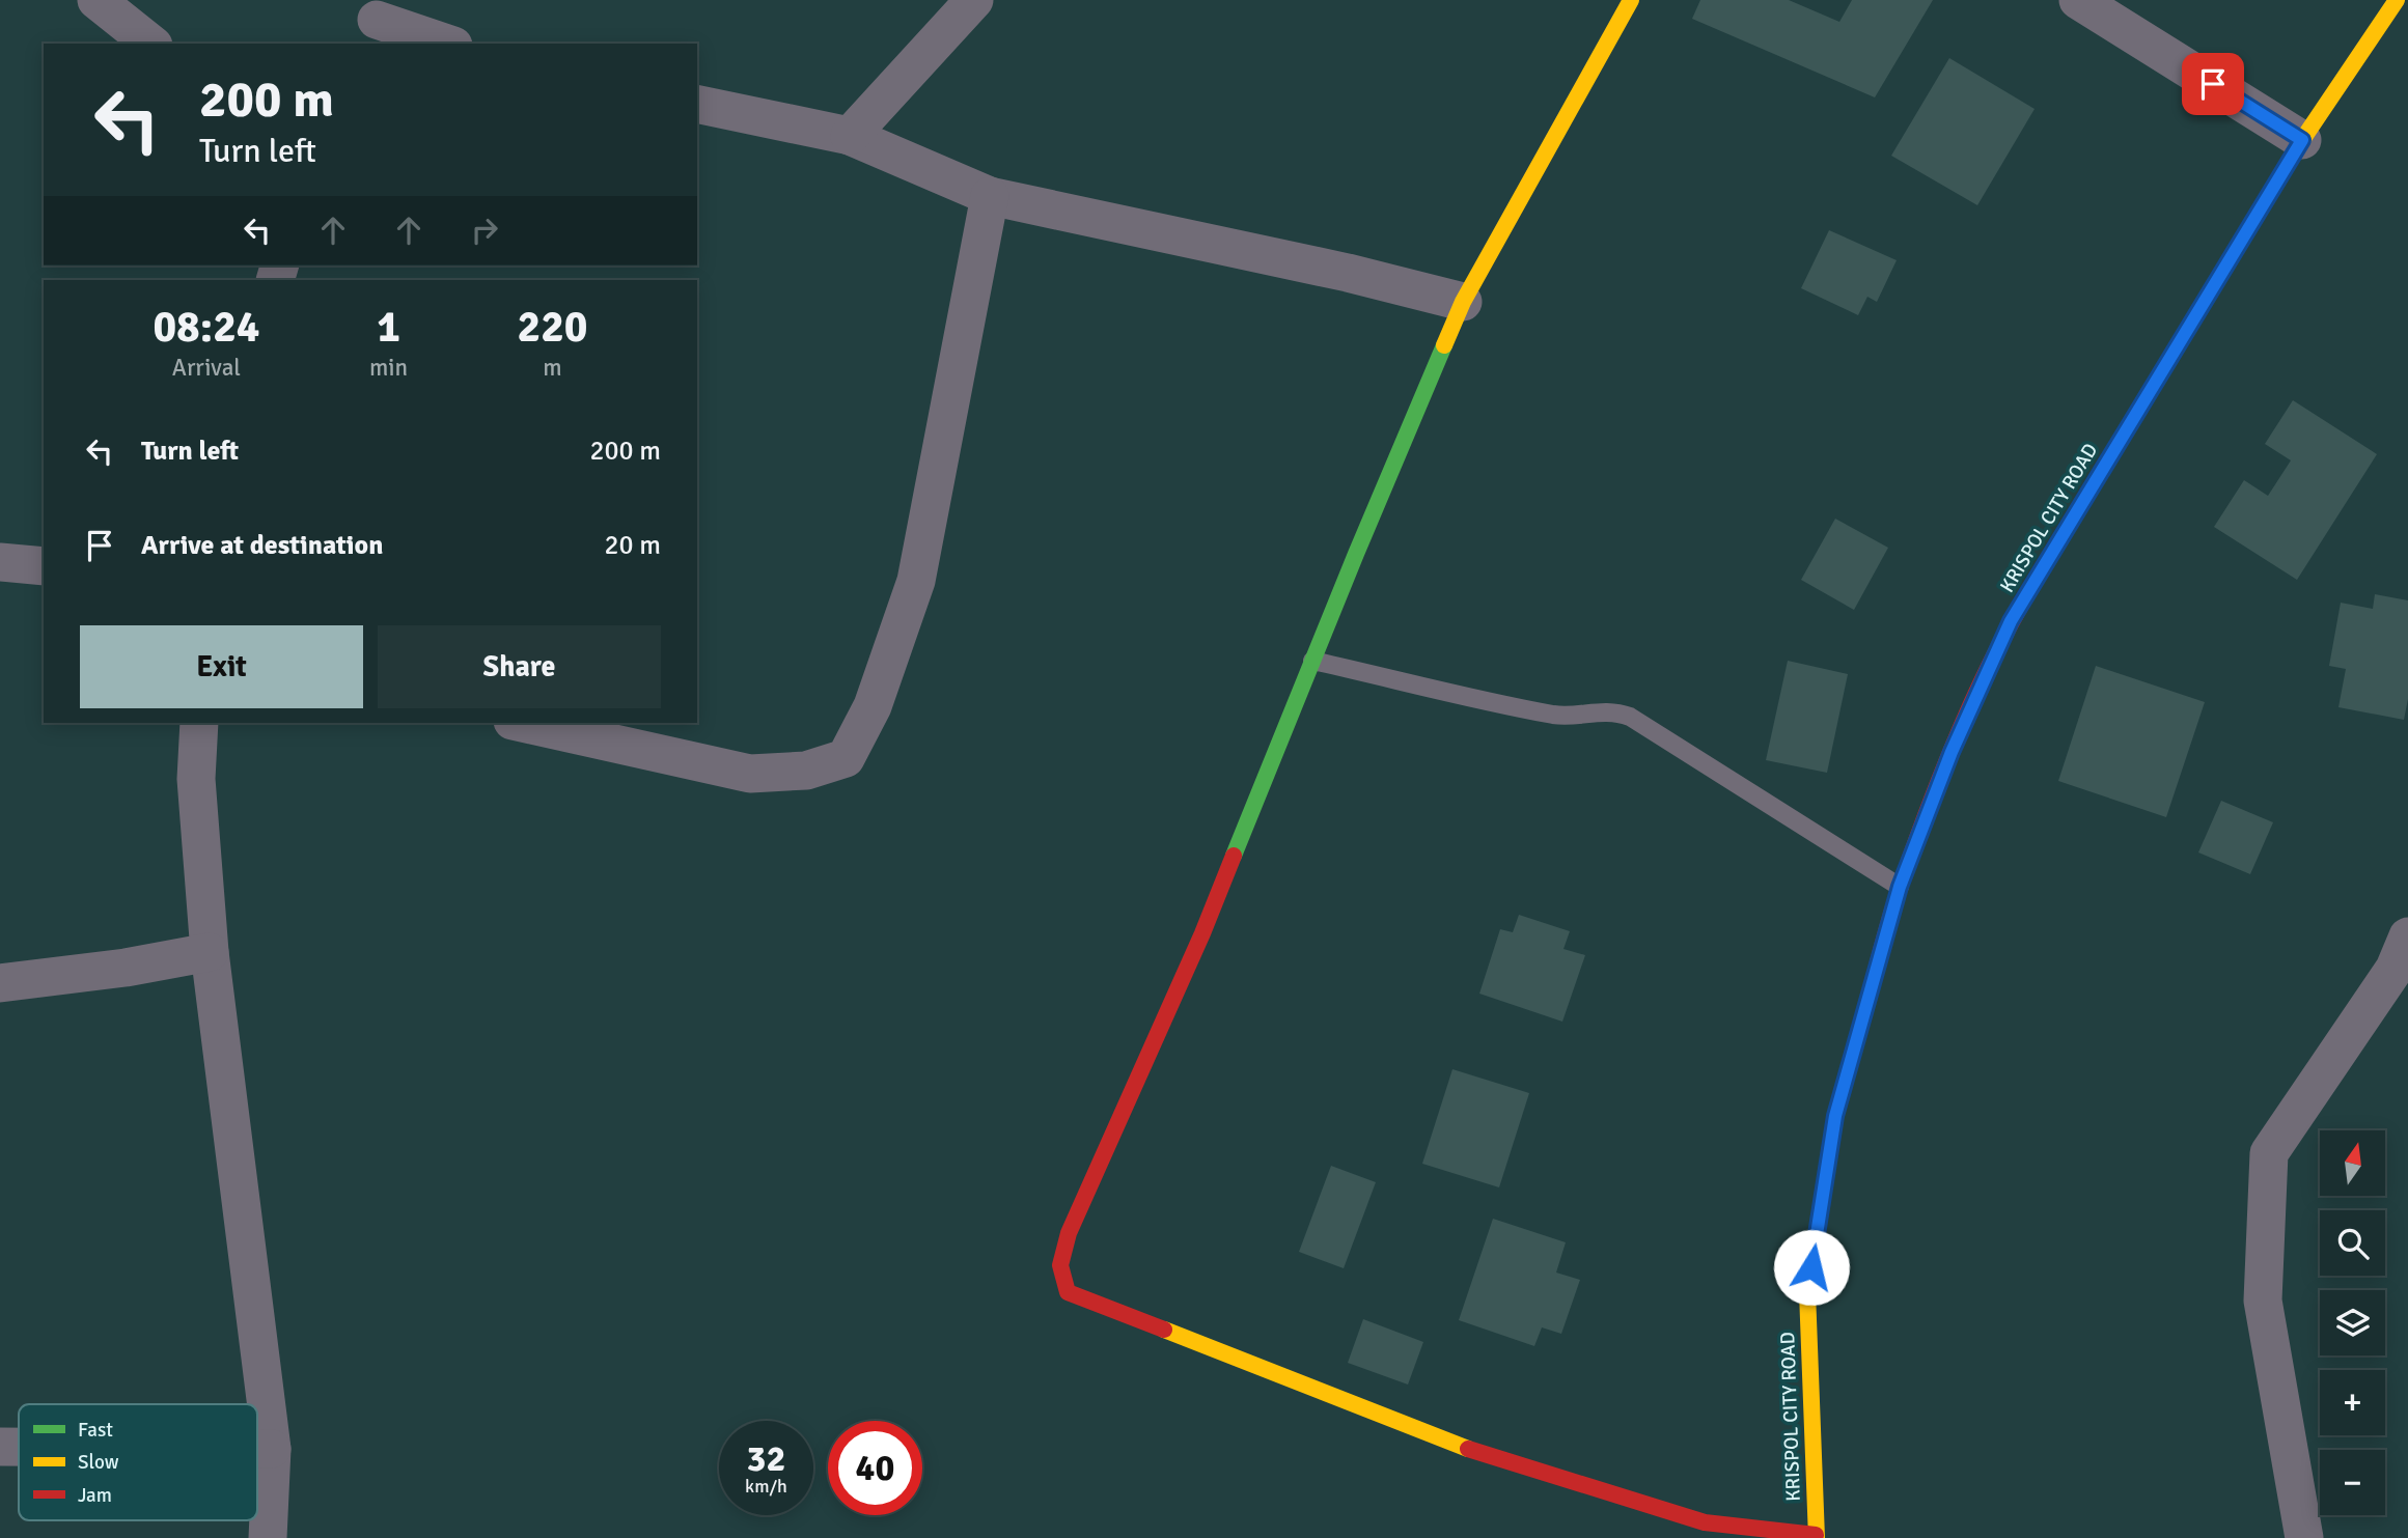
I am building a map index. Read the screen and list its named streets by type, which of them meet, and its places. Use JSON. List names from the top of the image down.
{
  "streets": {
    "street": ["KRISPOL CITY ROAD"]
  },
  "legend": ["Fast", "Slow", "Jam"],
  "north": "top",
  "page": {
    "turn": ["200 m", "Turn left"],
    "eta": [
      "08:24",
      "Arrival",
      "1",
      "min",
      "220",
      "m"
    ],
    "list": [
      {
        "name": "Turn left",
        "value": "200 m"
      },
      {
        "name": "Arrive at destination",
        "value": "20 m"
      }
    ],
    "buttons": ["Exit", "Share"],
    "map_buttons": ["+", "−"],
    "speed": "32 km/h",
    "limit": "40"
  }
}
